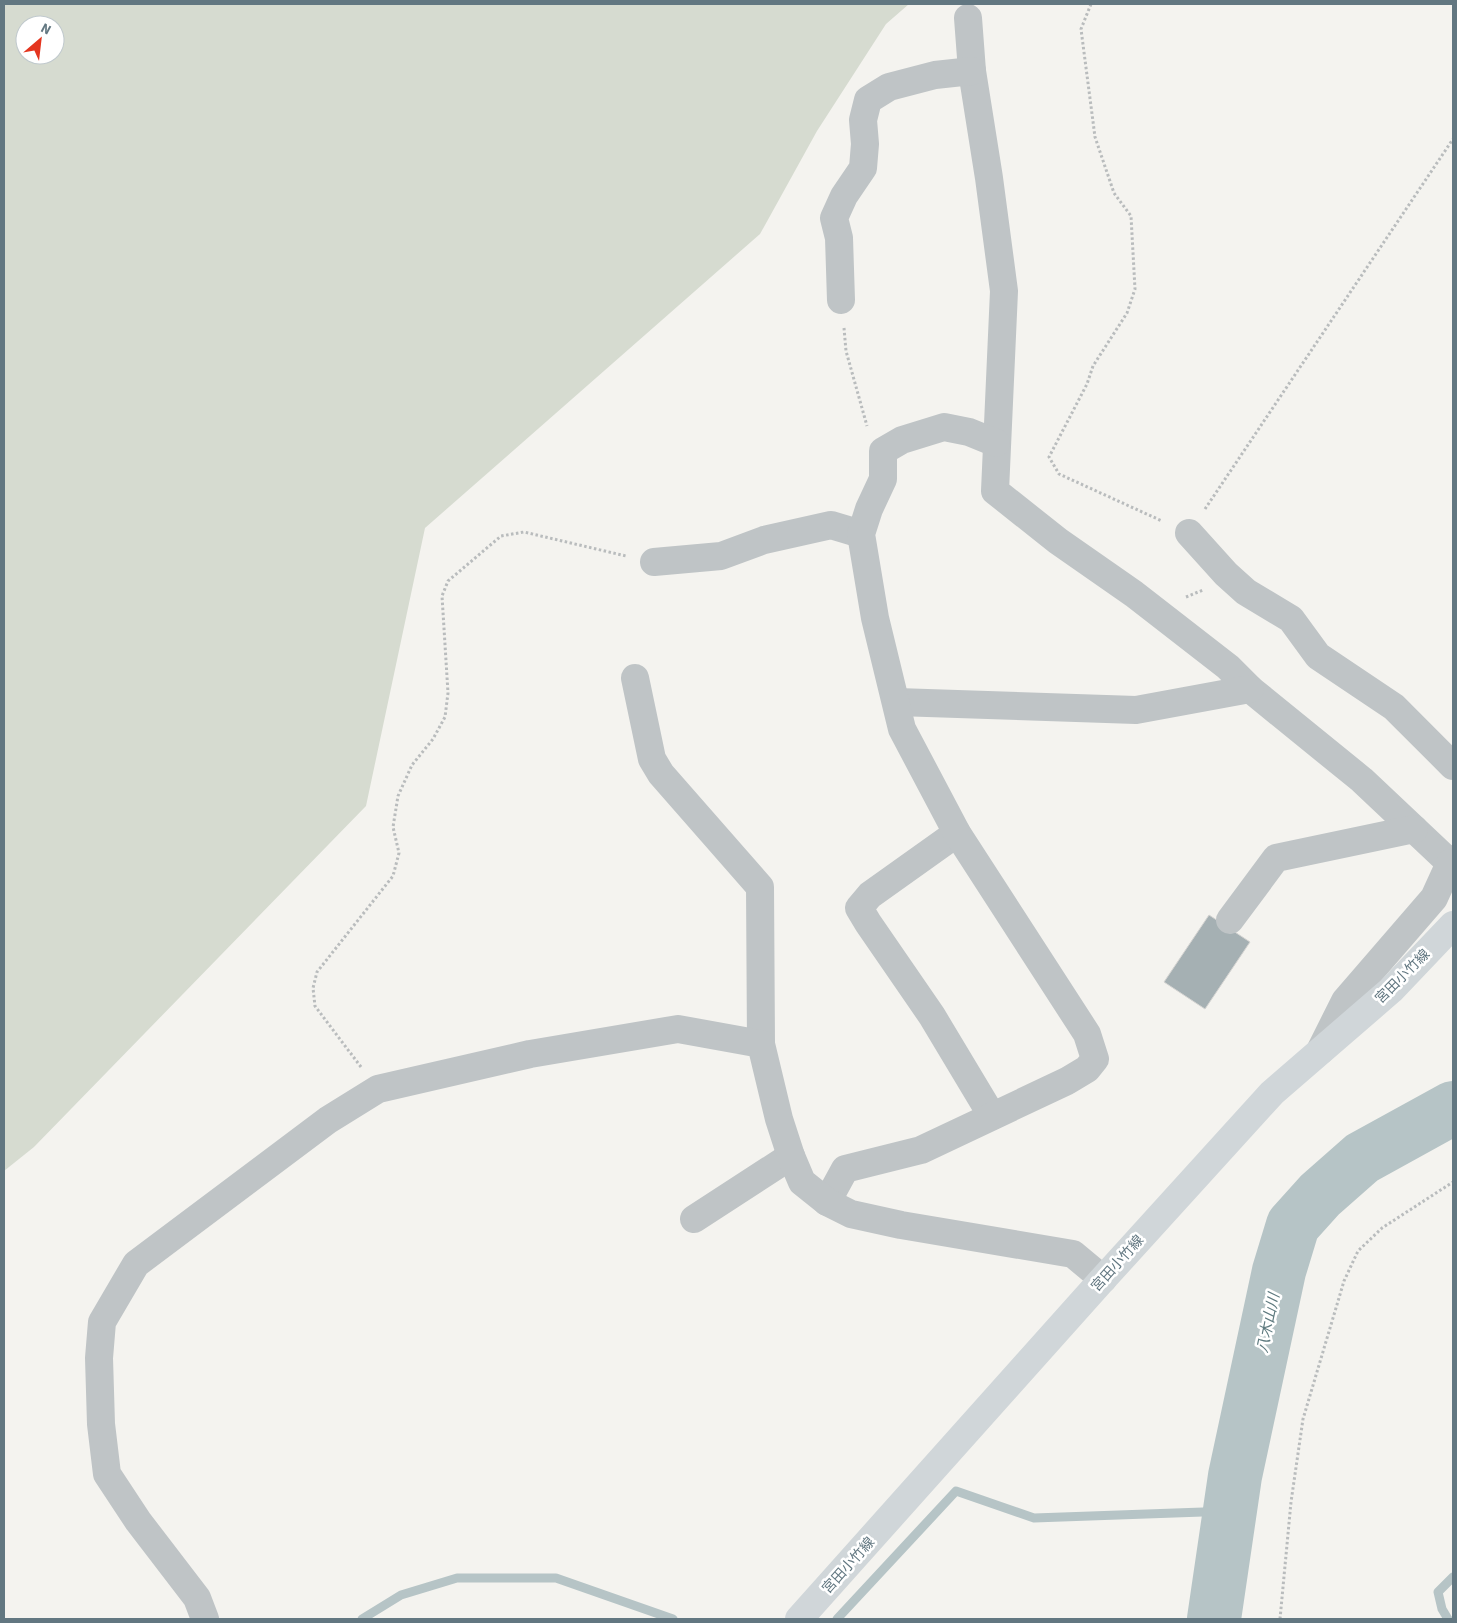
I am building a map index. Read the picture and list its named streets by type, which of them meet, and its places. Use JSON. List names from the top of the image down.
{
  "streets": {
    "main road": ["宮田小竹線"]
  },
  "water": ["八木山川"],
  "north": "top right"
}
